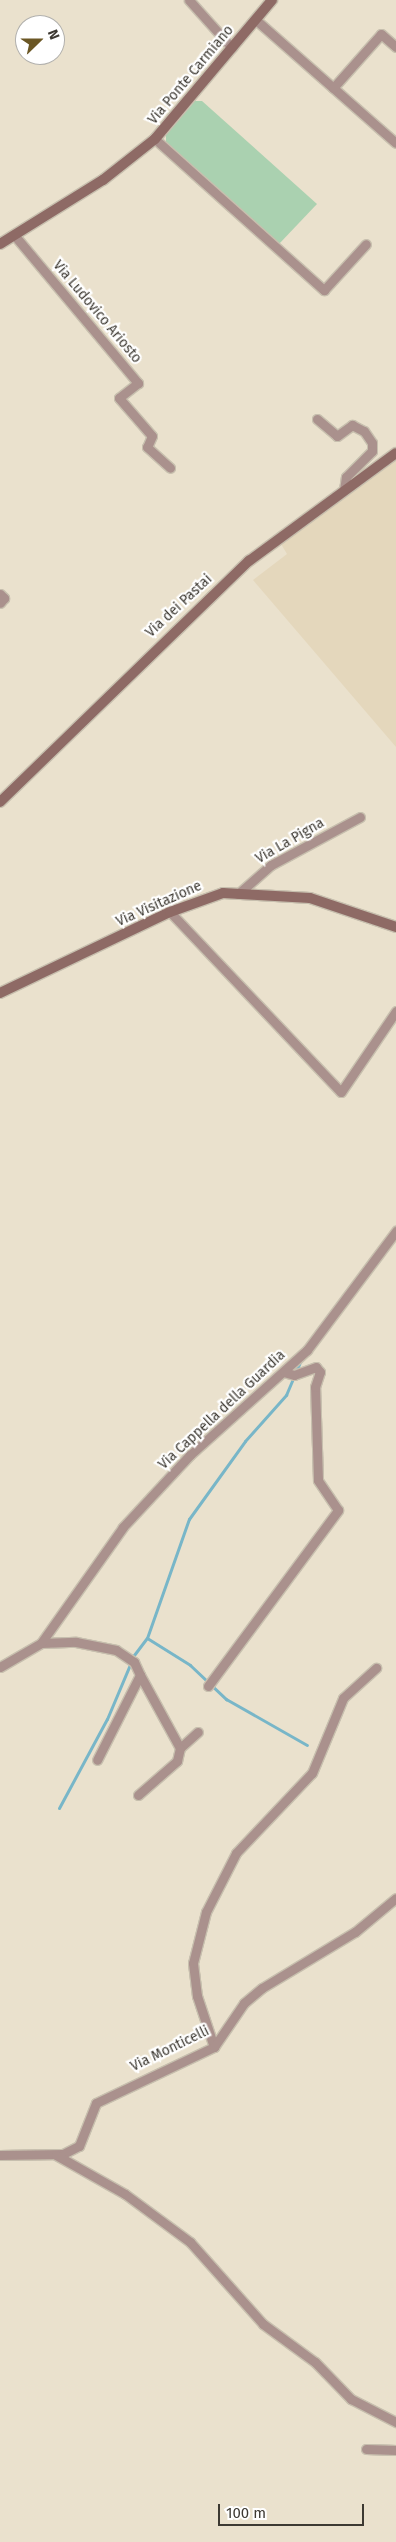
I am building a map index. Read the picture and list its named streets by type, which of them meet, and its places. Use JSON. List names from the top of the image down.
{
  "streets": {
    "street": [
      "Via Ponte Carmiano",
      "Via Ludovico Ariosto",
      "Via dei Pastai",
      "Via La Pigna",
      "Via Visitazione",
      "Via Cappella della Guardia",
      "Via Monticelli"
    ]
  },
  "crossings": [
    ["Via Ponte Carmiano", "Via Ludovico Ariosto"],
    ["Via La Pigna", "Via Visitazione"]
  ],
  "scale_bar": "100 m",
  "north": "right"
}
